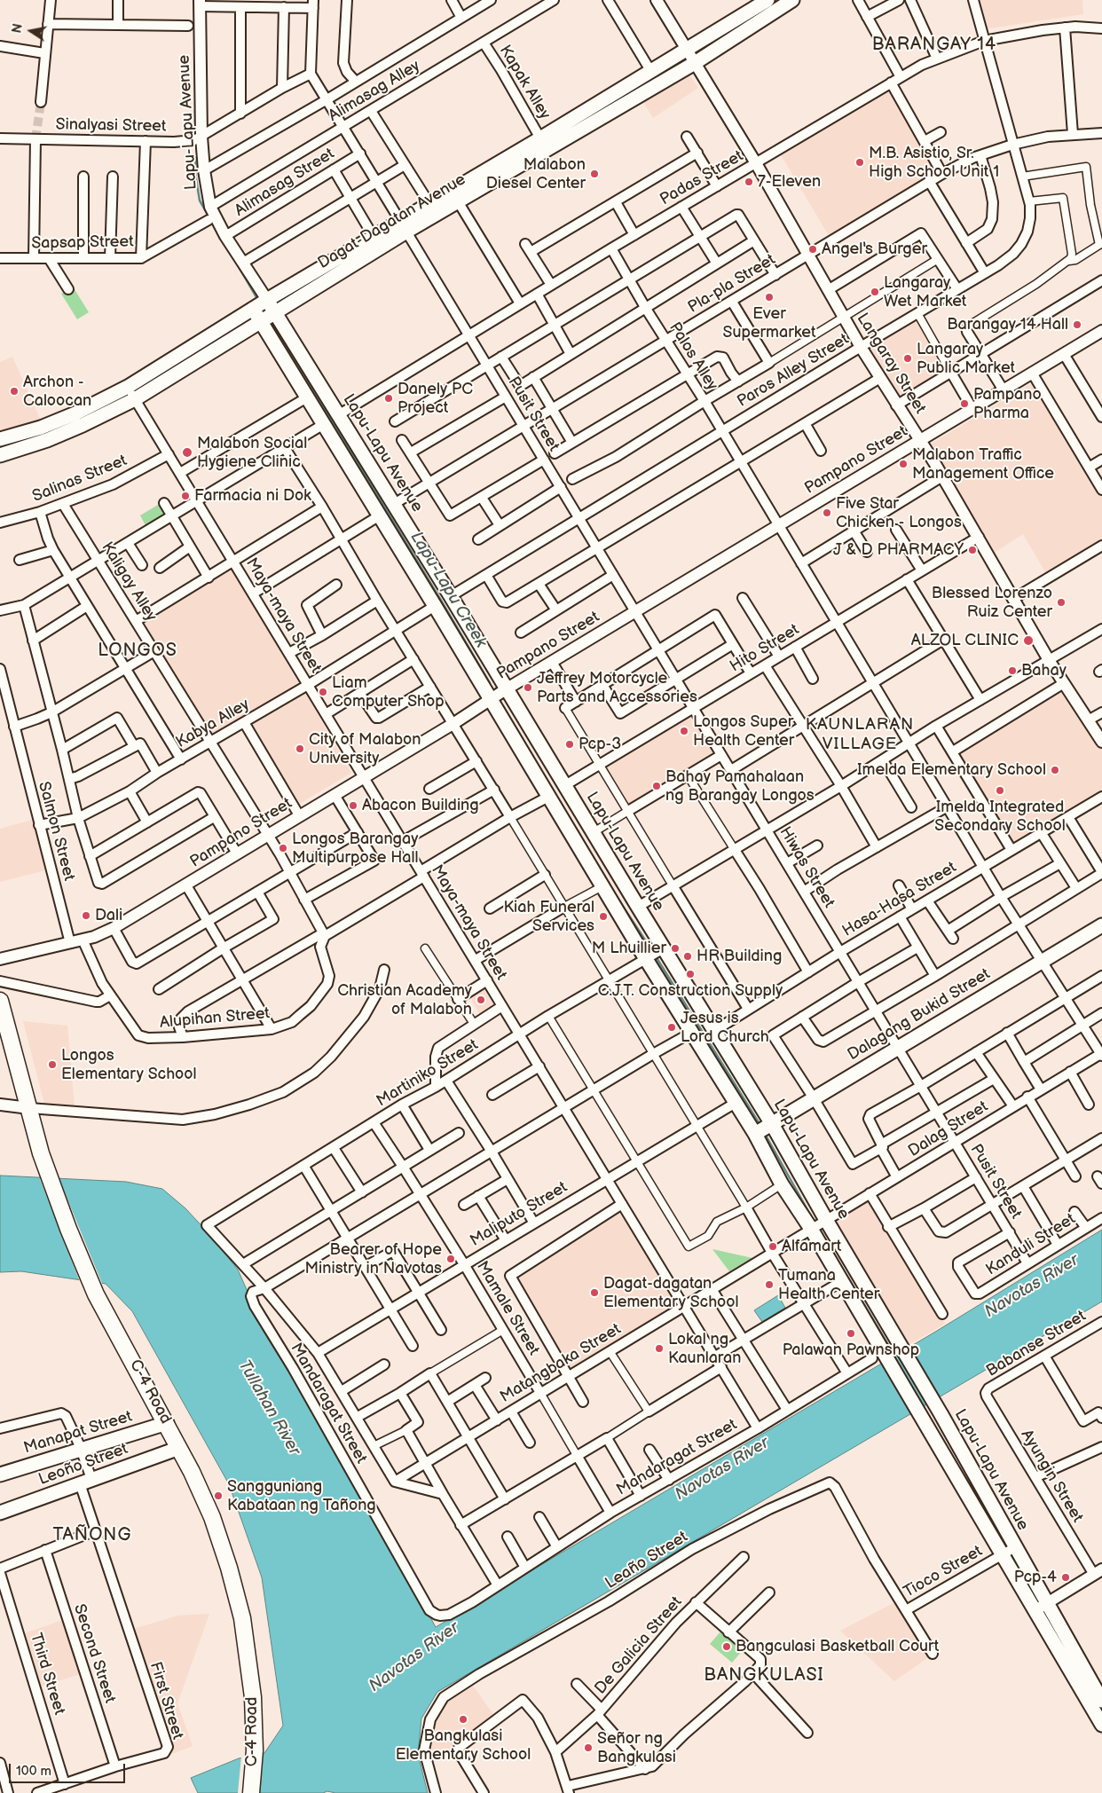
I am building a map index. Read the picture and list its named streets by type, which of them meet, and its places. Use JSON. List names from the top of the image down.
{
  "streets": {
    "highway": ["C-4 Road"],
    "main road": [
      "Lapu-Lapu Avenue",
      "Dagat-Dagatan Avenue",
      "Dalagang Bukid Street",
      "Manapat Street",
      "Leoño Street"
    ],
    "street": [
      "Kapak Alley",
      "Alimasag Alley",
      "Sinalyasi Street",
      "Padas Street",
      "Alimasag Street",
      "Sapsap Street",
      "Pla-pla Street",
      "Palos Alley",
      "Langaray Street",
      "Paros Alley Street",
      "Pusit Street",
      "Pampano Street",
      "Salinas Street",
      "Kaligay Alley",
      "Maya-maya Street",
      "Hito Street",
      "Kabya Alley",
      "Salmon Street",
      "Hiwas Street",
      "Hasa-Hasa Street",
      "Alupihan Street",
      "Martiniko Street",
      "Dalag Street",
      "Maliputo Street",
      "Kanduli Street",
      "Mamale Street",
      "Babanse Street",
      "Matangbaka Street",
      "Mandaragat Street",
      "Ayungin Street",
      "Leaño Street",
      "Tioco Street",
      "De Galicia Street",
      "Second Street",
      "Third Street",
      "First Street"
    ]
  },
  "crossings": [
    ["Kapak Alley", "Alimasag Alley"],
    ["Kapak Alley", "Dagat-Dagatan Avenue"],
    ["Alimasag Alley", "Lapu-Lapu Avenue"],
    ["Alimasag Alley", "Pusit Street"],
    ["Lapu-Lapu Avenue", "Sinalyasi Street"],
    ["Lapu-Lapu Avenue", "Padas Street"],
    ["Lapu-Lapu Avenue", "Alimasag Street"],
    ["Lapu-Lapu Avenue", "Dagat-Dagatan Avenue"],
    ["Lapu-Lapu Avenue", "Pla-pla Street"],
    ["Lapu-Lapu Avenue", "Paros Alley Street"],
    ["Lapu-Lapu Avenue", "Pampano Street"],
    ["Lapu-Lapu Avenue", "Hito Street"],
    ["Lapu-Lapu Avenue", "Kabya Alley"],
    ["Lapu-Lapu Avenue", "Hasa-Hasa Street"],
    ["Lapu-Lapu Avenue", "Dalagang Bukid Street"],
    ["Lapu-Lapu Avenue", "Martiniko Street"],
    ["Lapu-Lapu Avenue", "Dalag Street"],
    ["Lapu-Lapu Avenue", "Maliputo Street"],
    ["Lapu-Lapu Avenue", "Matangbaka Street"],
    ["Lapu-Lapu Avenue", "Tioco Street"],
    ["Sinalyasi Street", "Pusit Street"],
    ["Padas Street", "Palos Alley"],
    ["Padas Street", "Langaray Street"],
    ["Padas Street", "Paros Alley Street"],
    ["Padas Street", "Pusit Street"],
    ["Alimasag Street", "Pusit Street"],
    ["Dagat-Dagatan Avenue", "Langaray Street"],
    ["Dagat-Dagatan Avenue", "Pusit Street"],
    ["Dagat-Dagatan Avenue", "Maya-maya Street"],
    ["Pla-pla Street", "Palos Alley"],
    ["Pla-pla Street", "Langaray Street"],
    ["Pla-pla Street", "Paros Alley Street"],
    ["Pla-pla Street", "Pusit Street"],
    ["Palos Alley", "Paros Alley Street"],
    ["Palos Alley", "Pampano Street"],
    ["Palos Alley", "Hito Street"],
    ["Palos Alley", "Hasa-Hasa Street"],
    ["Palos Alley", "Dalagang Bukid Street"],
    ["Palos Alley", "Dalag Street"],
    ["Langaray Street", "Paros Alley Street"],
    ["Langaray Street", "Pampano Street"],
    ["Langaray Street", "Hito Street"],
    ["Paros Alley Street", "Pusit Street"],
    ["Pusit Street", "Pampano Street"],
    ["Pusit Street", "Hiwas Street"],
    ["Pusit Street", "Dalagang Bukid Street"],
    ["Pusit Street", "Dalag Street"],
    ["Pusit Street", "Kanduli Street"],
    ["Pampano Street", "Kaligay Alley"],
    ["Pampano Street", "Maya-maya Street"],
    ["Pampano Street", "Salmon Street"],
    ["Pampano Street", "Hiwas Street"],
    ["Pampano Street", "Alupihan Street"],
    ["Salinas Street", "Kaligay Alley"],
    ["Salinas Street", "Maya-maya Street"],
    ["Kaligay Alley", "Kabya Alley"],
    ["Kaligay Alley", "Alupihan Street"],
    ["Maya-maya Street", "Kabya Alley"],
    ["Maya-maya Street", "Martiniko Street"],
    ["Maya-maya Street", "Maliputo Street"],
    ["Maya-maya Street", "Matangbaka Street"],
    ["Maya-maya Street", "Mandaragat Street"],
    ["Hito Street", "Hiwas Street"],
    ["Kabya Alley", "Salmon Street"],
    ["Hiwas Street", "Hasa-Hasa Street"],
    ["Hiwas Street", "Dalagang Bukid Street"],
    ["Martiniko Street", "Mamale Street"],
    ["Martiniko Street", "Mandaragat Street"],
    ["Dalag Street", "Matangbaka Street"],
    ["Maliputo Street", "Mamale Street"],
    ["Maliputo Street", "Mandaragat Street"],
    ["Mamale Street", "Matangbaka Street"],
    ["Mamale Street", "Mandaragat Street"],
    ["Babanse Street", "Ayungin Street"],
    ["Matangbaka Street", "Mandaragat Street"],
    ["C-4 Road", "Manapat Street"],
    ["C-4 Road", "Leoño Street"],
    ["Leaño Street", "Tioco Street"],
    ["Second Street", "First Street"],
    ["Third Street", "First Street"]
  ],
  "districts": [
    "BARANGAY 14",
    "LONGOS",
    "KAUNLARAN VILLAGE",
    "TAÑONG",
    "BANGKULASI"
  ],
  "water": ["Lapu-Lapu Creek", "Navotas River", "Tullahan River"],
  "places": [
    "M.B. Asistio, Sr. High School Unit 1",
    "Malabon Diesel Center",
    "7-Eleven",
    "Angel's Burger",
    "Langaray Wet Market",
    "Ever Supermarket",
    "Barangay 14 Hall",
    "Langaray Public Market",
    "Archon - Caloocan",
    "Danely PC Project",
    "Pampano Pharma",
    "Malabon Social Hygiene Clinic",
    "Malabon Traffic Management Office",
    "Farmacia ni Dok",
    "Five Star Chicken - Longos",
    "J & D PHARMACY",
    "Blessed Lorenzo Ruiz Center",
    "ALZOL CLINIC",
    "Bahay",
    "Jeffrey Motorcycle Parts and Accessories",
    "Liam Computer Shop",
    "Longos Super Health Center",
    "Pcp-3",
    "City of Malabon University",
    "Imelda Elementary School",
    "Bahay Pamahalaan ng Barangay Longos",
    "Imelda Integrated Secondary School",
    "Abacon Building",
    "Longos Barangay Multipurpose Hall",
    "Dali",
    "Kiah Funeral Services",
    "M Lhuillier",
    "HR Building",
    "C.J.T. Construction Supply",
    "Christian Academy of Malabon",
    "Jesus is Lord Church",
    "Longos Elementary School",
    "Alfamart",
    "Bearer of Hope Ministry in Navotas",
    "Tumana Health Center",
    "Dagat-dagatan Elementary School",
    "Palawan Pawnshop",
    "Lokal ng Kaunlaran",
    "Sangguniang Kabataan ng Tañong",
    "Pcp-4",
    "Bangculasi Basketball Court",
    "Bangkulasi Elementary School",
    "Señor ng Bangkulasi"
  ],
  "scale_bar": "100 m",
  "north": "left"
}
